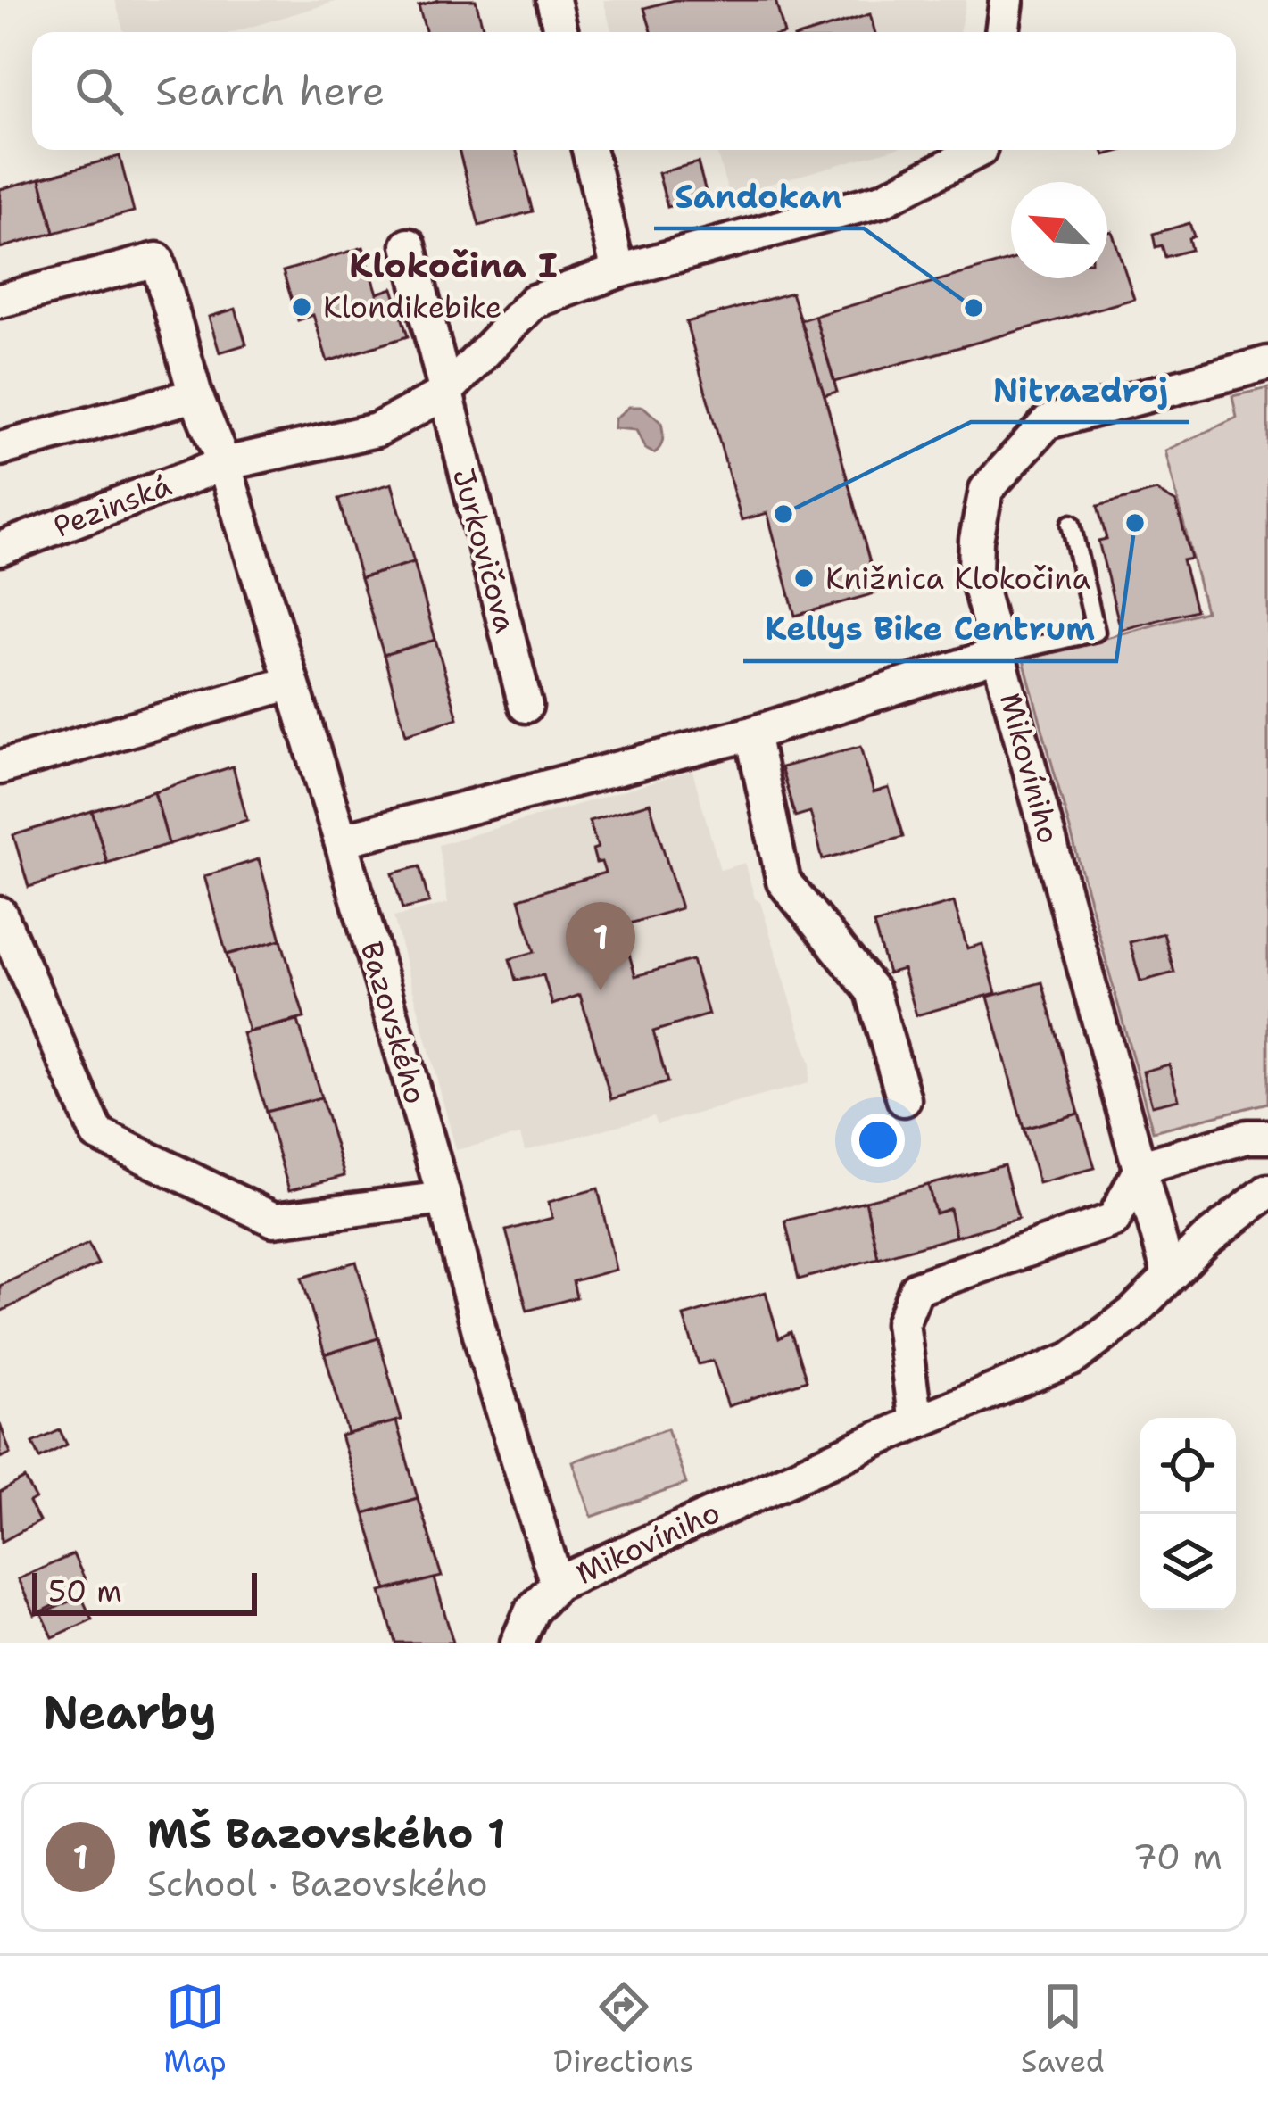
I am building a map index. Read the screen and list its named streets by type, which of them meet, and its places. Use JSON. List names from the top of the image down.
{
  "streets": {
    "street": [
      "Pezinská",
      "Jurkovičova",
      "Mikovíniho",
      "Bazovského"
    ]
  },
  "crossings": [
    ["Pezinská", "Bazovského"],
    ["Mikovíniho", "Bazovského"]
  ],
  "districts": ["Klokočina I"],
  "places": [
    "Klondikebike",
    "Sandokan",
    "Nitrazdroj",
    "Kellys Bike Centrum",
    "Knižnica Klokočina"
  ],
  "scale_bar": "50 m",
  "north": "top left",
  "page": {
    "search": "Search here",
    "pins": "1",
    "scale": "50 m",
    "heading": "Nearby",
    "list": [
      {
        "mark": "1",
        "name": "MŠ Bazovského 1",
        "note": "School · Bazovského",
        "value": "70 m"
      }
    ],
    "nav": ["Map", "Directions", "Saved"]
  }
}
